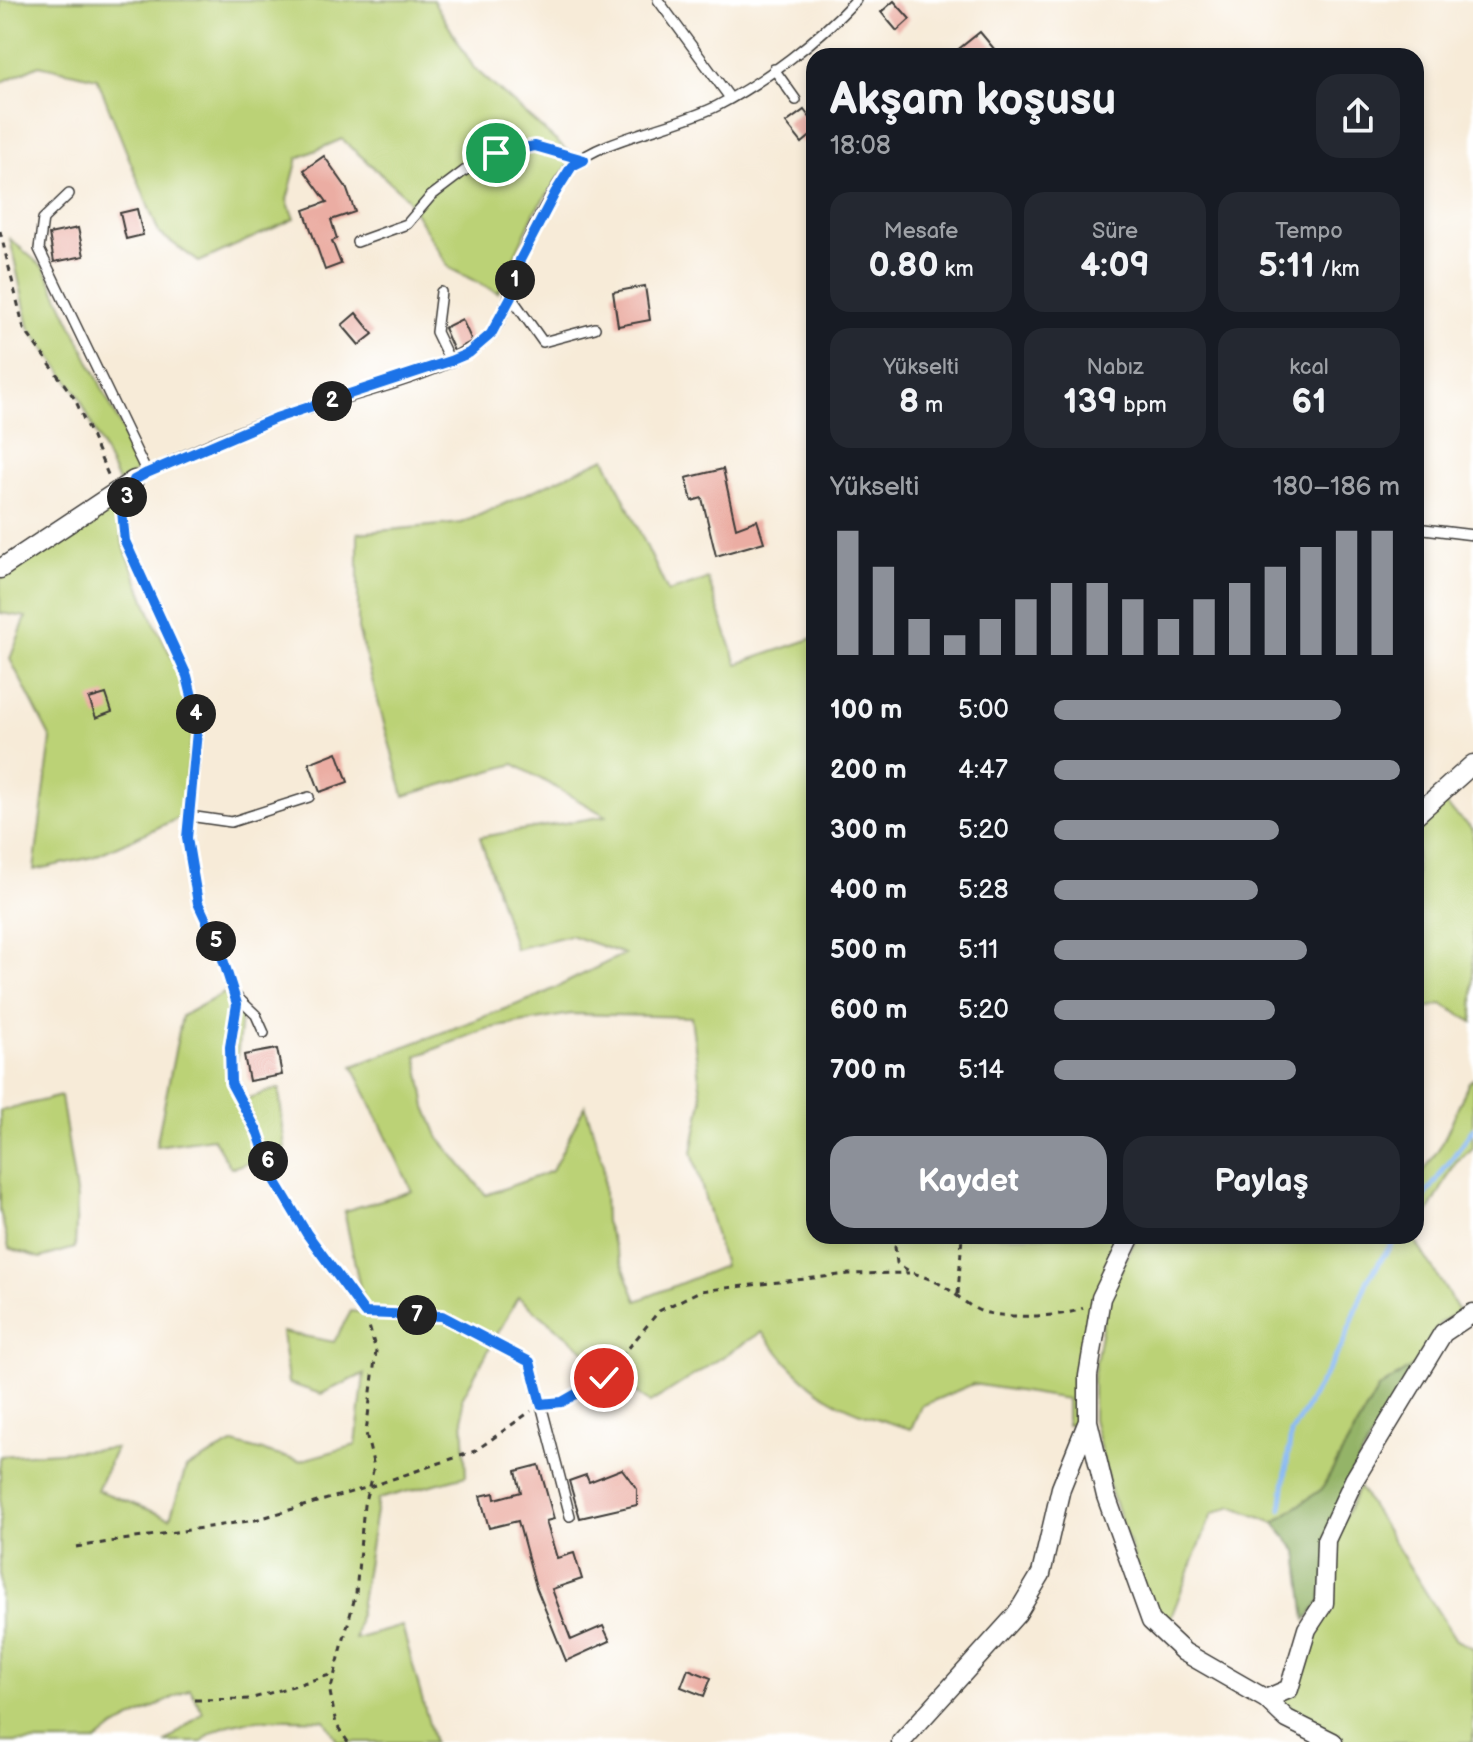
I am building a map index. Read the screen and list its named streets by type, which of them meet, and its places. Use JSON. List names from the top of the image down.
{
  "page": {
    "heading": ["Akşam koşusu", "18:08"],
    "stats": [
      ["Mesafe", "0.80 km"],
      ["Süre", "4:09"],
      ["Tempo", "5:11 /km"],
      ["Yükselti", "8 m"],
      ["Nabız", "139 bpm"],
      ["kcal", "61"]
    ],
    "pins": [
      "1",
      "2",
      "3",
      "4",
      "5",
      "6",
      "7"
    ],
    "chart": ["Yükselti", "180–186 m"],
    "list": [
      {
        "name": "100 m",
        "note": "5:00"
      },
      {
        "name": "200 m",
        "note": "4:47"
      },
      {
        "name": "300 m",
        "note": "5:20"
      },
      {
        "name": "400 m",
        "note": "5:28"
      },
      {
        "name": "500 m",
        "note": "5:11"
      },
      {
        "name": "600 m",
        "note": "5:20"
      },
      {
        "name": "700 m",
        "note": "5:14"
      }
    ],
    "buttons": ["Kaydet", "Paylaş"]
  }
}
